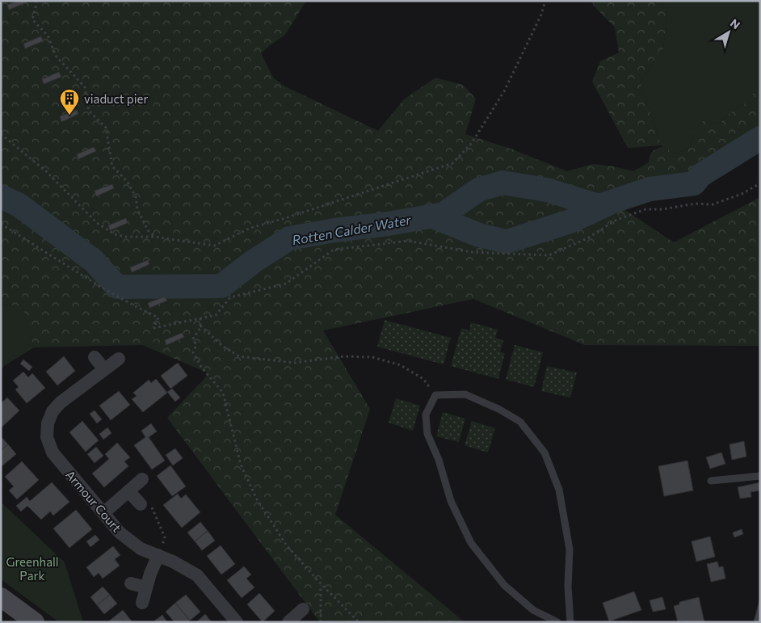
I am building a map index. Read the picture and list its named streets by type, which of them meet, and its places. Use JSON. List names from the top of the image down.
{
  "streets": {
    "street": ["Armour Court"]
  },
  "water": ["Rotten Calder Water"],
  "parks": ["Greenhall Park"],
  "places": {
    "building": ["viaduct pier"]
  },
  "north": "top right"
}
